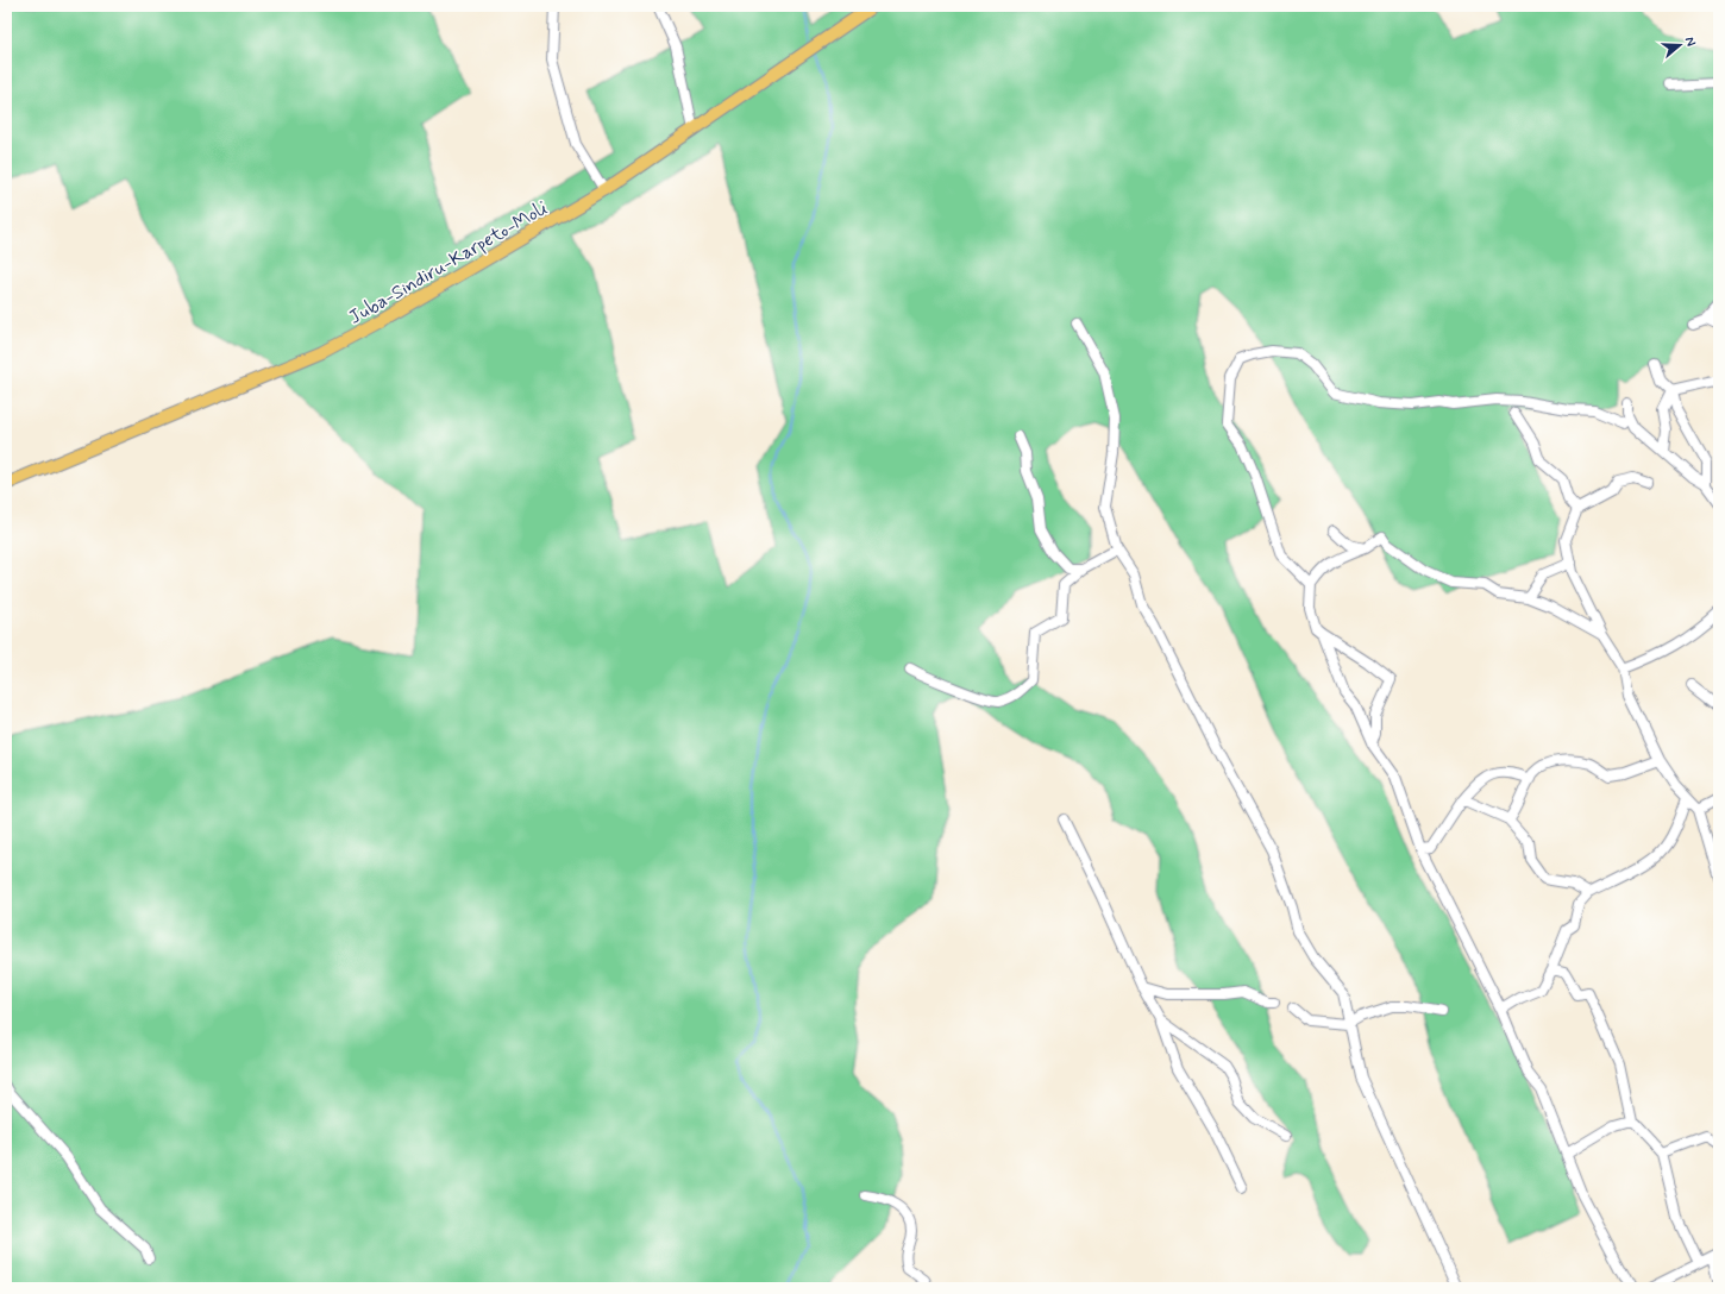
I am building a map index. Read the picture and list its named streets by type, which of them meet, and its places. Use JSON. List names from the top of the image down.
{
  "streets": {
    "main road": ["Juba-Sindiru-Karpeto-Moli"]
  },
  "north": "right"
}
